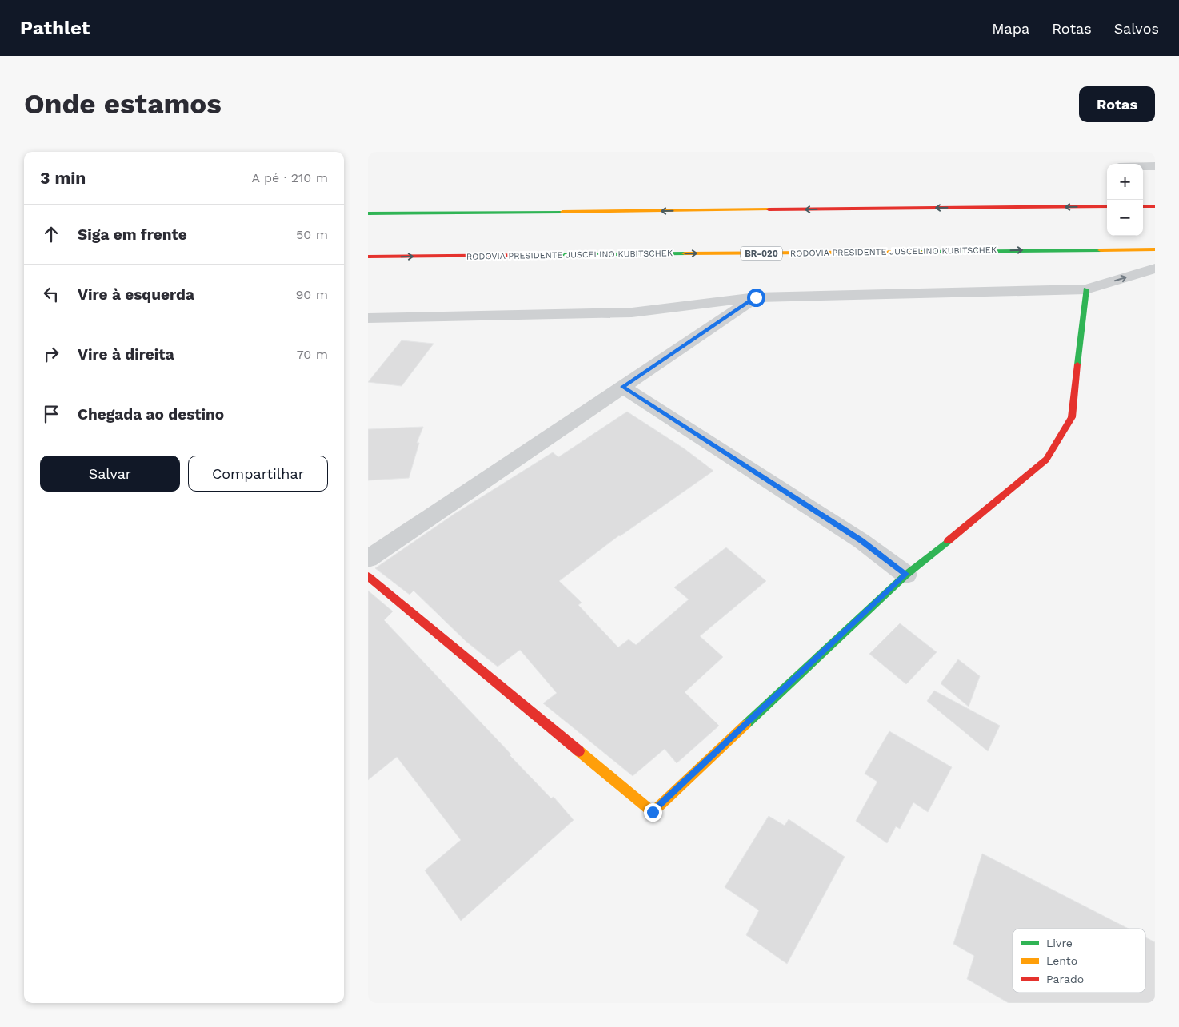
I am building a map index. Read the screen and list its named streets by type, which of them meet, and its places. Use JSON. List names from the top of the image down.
{
  "streets": {
    "main road": ["RODOVIA PRESIDENTE JUSCELINO KUBITSCHEK", "BR-020"]
  },
  "legend": ["Livre", "Lento", "Parado"],
  "page": {
    "header": "Pathlet",
    "nav": ["Mapa", "Rotas", "Salvos"],
    "buttons": [
      "Rotas",
      ["Salvar", "Compartilhar"]
    ],
    "title": "Onde estamos",
    "heading": ["3 min", "A pé · 210 m"],
    "map_buttons": ["+", "−"],
    "list": [
      ["Siga em frente", "50 m"],
      ["Vire à esquerda", "90 m"],
      ["Vire à direita", "70 m"],
      "Chegada ao destino"
    ]
  }
}
